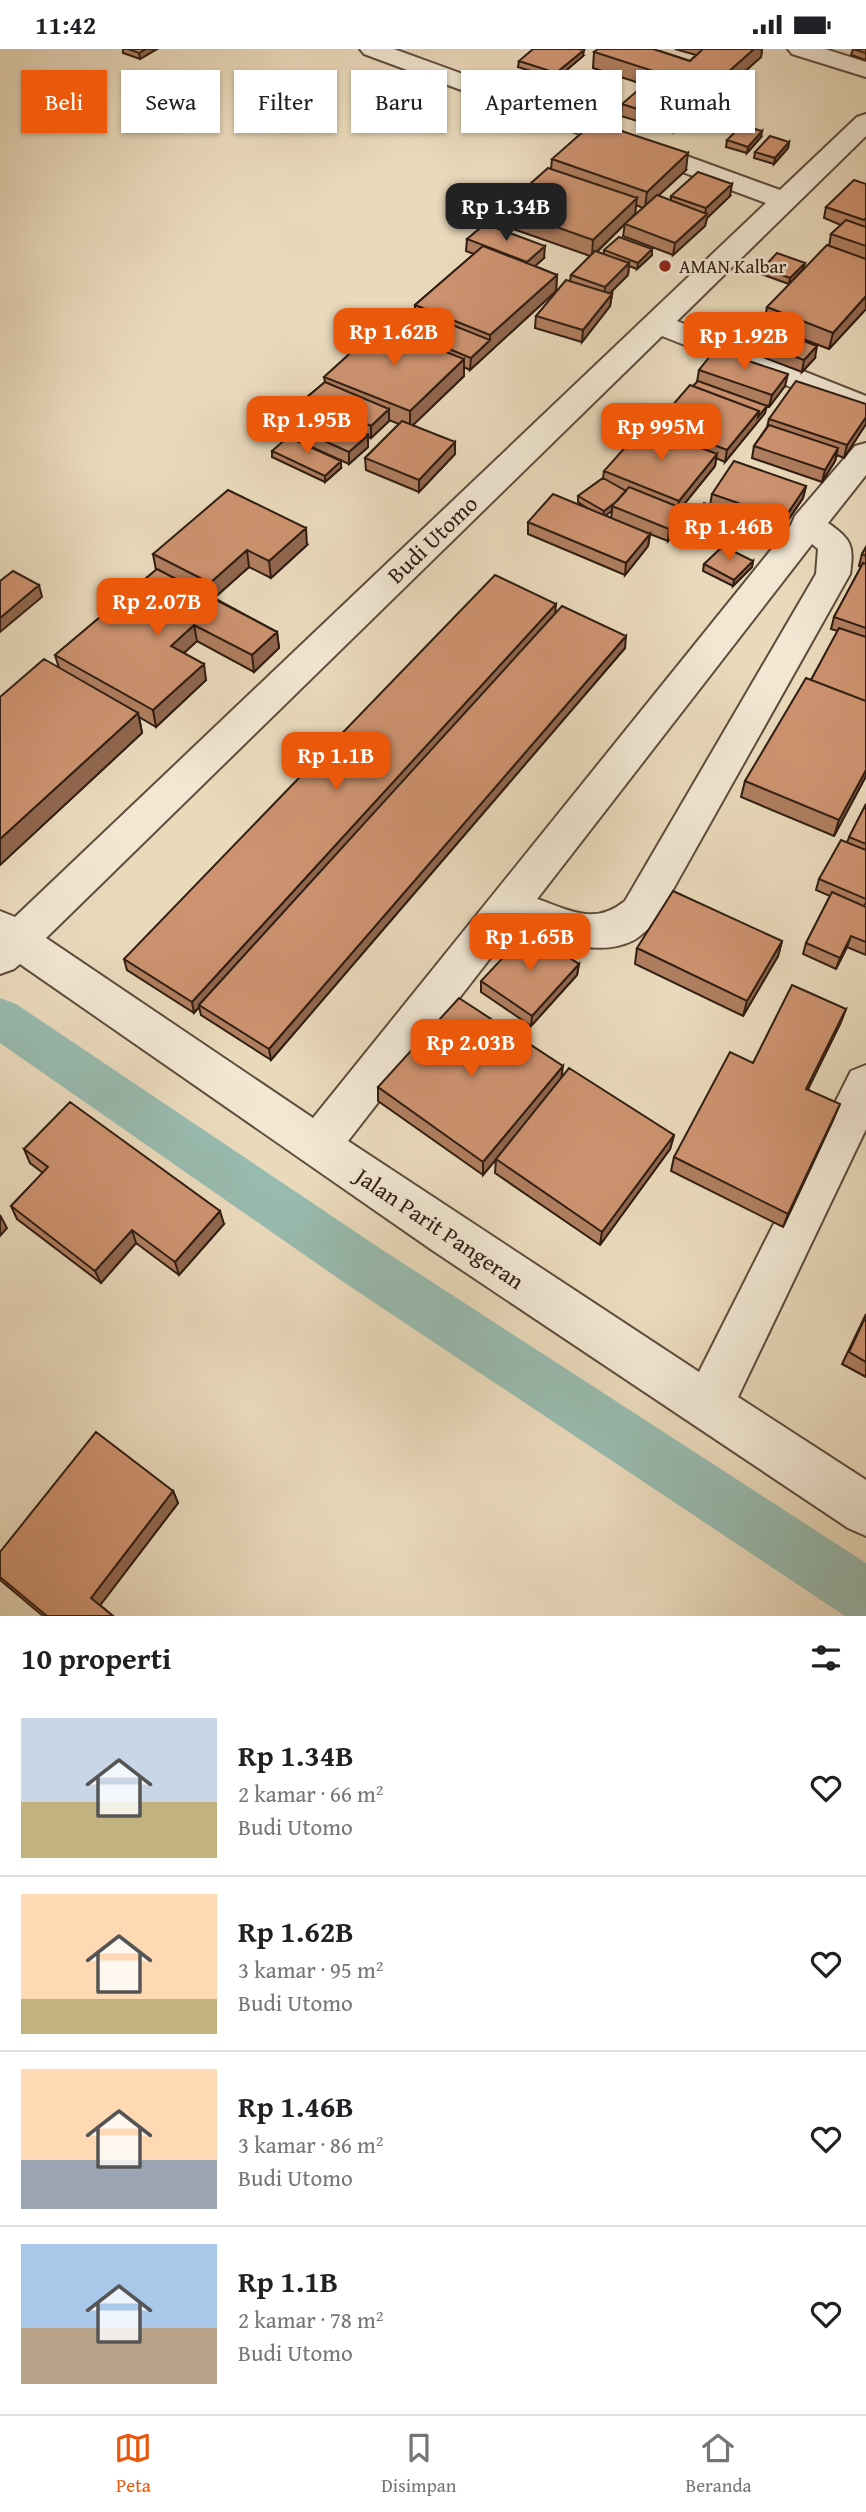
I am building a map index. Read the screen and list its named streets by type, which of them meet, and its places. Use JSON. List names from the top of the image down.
{
  "streets": {
    "street": ["Budi Utomo", "Jalan Parit Pangeran"]
  },
  "crossings": [
    ["Budi Utomo", "Jalan Parit Pangeran"]
  ],
  "places": ["AMAN Kalbar"],
  "page": {
    "status": "11:42",
    "chip": [
      "Beli",
      "Sewa",
      "Filter",
      "Baru",
      "Apartemen",
      "Rumah"
    ],
    "price": [
      "Rp 1.34B",
      "Rp 1.62B",
      "Rp 1.92B",
      "Rp 1.95B",
      "Rp 995M",
      "Rp 1.46B",
      "Rp 2.07B",
      "Rp 1.1B",
      "Rp 1.65B",
      "Rp 2.03B"
    ],
    "heading": "10 properti",
    "list": [
      {
        "name": "Rp 1.34B",
        "note": "2 kamar · 66 m² · Budi Utomo"
      },
      {
        "name": "Rp 1.62B",
        "note": "3 kamar · 95 m² · Budi Utomo"
      },
      {
        "name": "Rp 1.46B",
        "note": "3 kamar · 86 m² · Budi Utomo"
      },
      {
        "name": "Rp 1.1B",
        "note": "2 kamar · 78 m² · Budi Utomo"
      }
    ],
    "tabs": ["Peta", "Disimpan", "Beranda"]
  }
}
